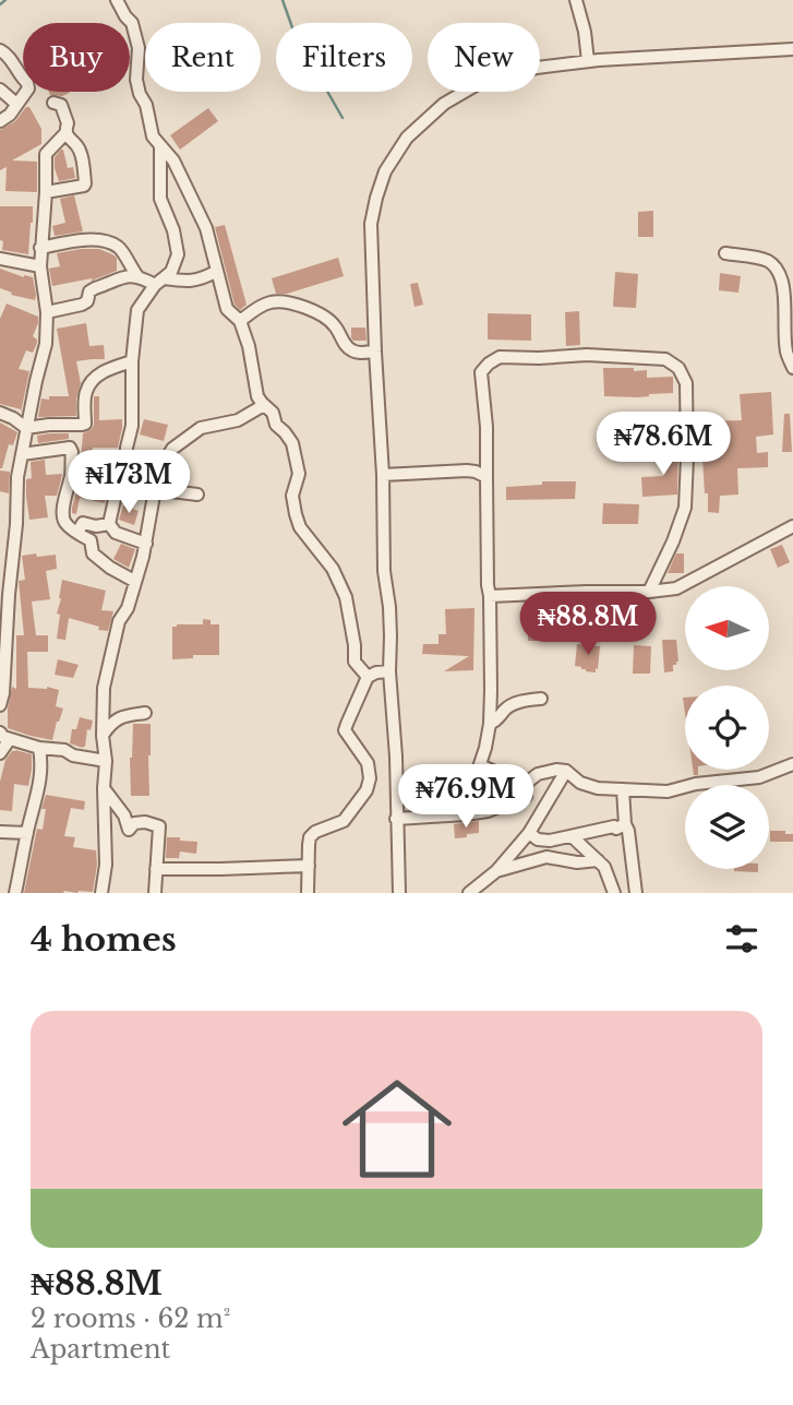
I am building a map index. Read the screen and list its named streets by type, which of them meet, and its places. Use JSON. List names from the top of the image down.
{
  "north": "left",
  "page": {
    "chip": [
      "Buy",
      "Rent",
      "Filters",
      "New"
    ],
    "price": [
      "₦78.6M",
      "₦173M",
      "₦88.8M",
      "₦76.9M"
    ],
    "heading": "4 homes",
    "list": [
      {
        "name": "₦88.8M",
        "note": "2 rooms · 62 m² · Apartment"
      }
    ]
  }
}
